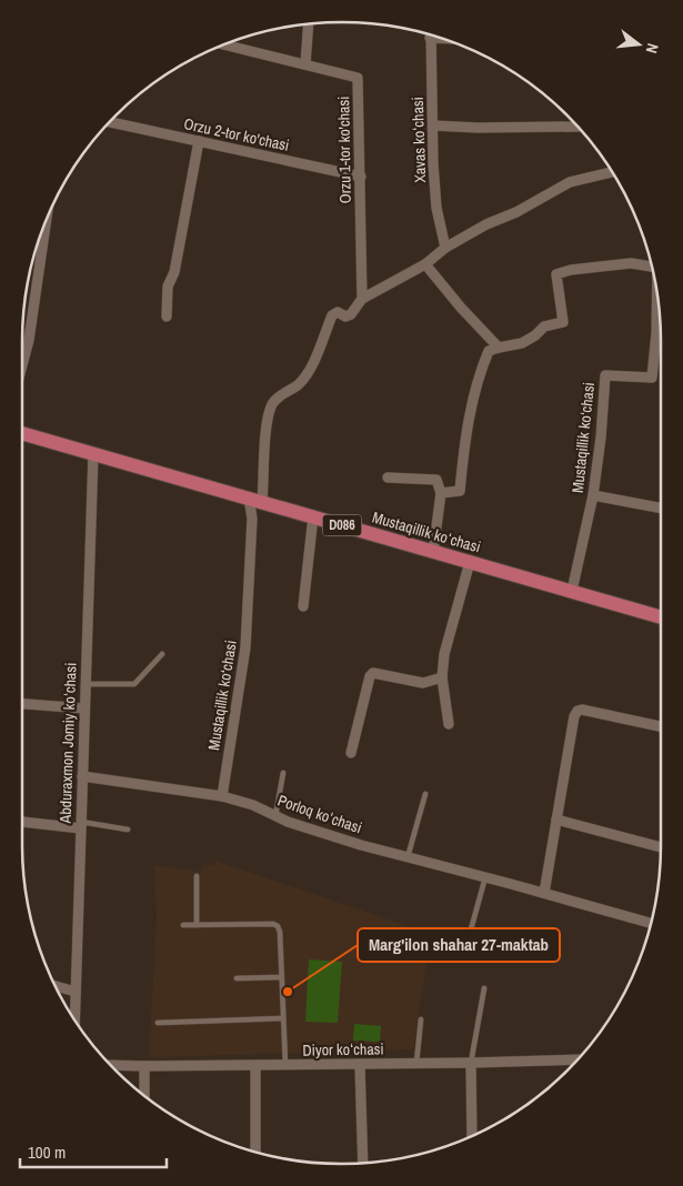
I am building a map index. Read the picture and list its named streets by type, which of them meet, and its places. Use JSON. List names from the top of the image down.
{
  "streets": {
    "main road": ["D086", "Mustaqillik koʻchasi"],
    "street": [
      "Orzu 2-tor ko'chasi",
      "Xavas koʻchasi",
      "Orzu 1-tor ko'chasi",
      "Mustaqillik ko‘chasi",
      "Abduraxmon Jomiy koʻchasi",
      "Porloq koʻchasi",
      "Diyor koʻchasi"
    ]
  },
  "crossings": [
    ["Orzu 2-tor ko'chasi", "Orzu 1-tor ko'chasi"],
    ["Mustaqillik ko‘chasi", "Mustaqillik koʻchasi"],
    ["Mustaqillik ko‘chasi", "Porloq koʻchasi"],
    ["Mustaqillik koʻchasi", "Abduraxmon Jomiy koʻchasi"],
    ["Abduraxmon Jomiy koʻchasi", "Porloq koʻchasi"]
  ],
  "places": ["Marg'ilon shahar 27-maktab"],
  "scale_bar": "100 m",
  "north": "right"
}
